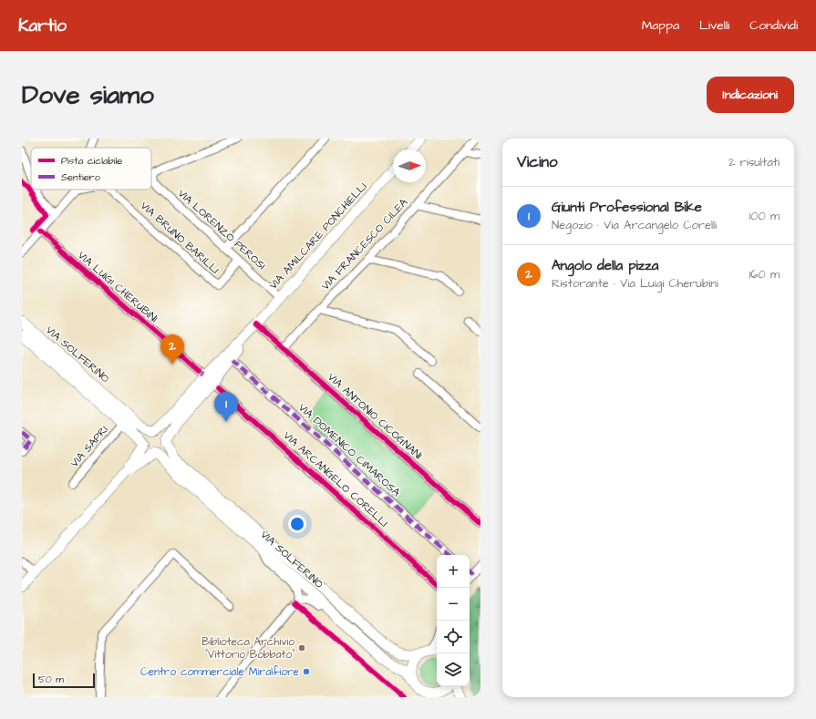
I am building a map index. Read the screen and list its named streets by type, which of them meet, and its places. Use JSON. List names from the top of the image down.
{
  "streets": {
    "main road": ["VIA AMILCARE PONCHIELLI", "VIA SOLFERINO"],
    "street": [
      "VIA LORENZO PEROSI",
      "VIA BRUNO BARILLI",
      "VIA FRANCESCO CILEA",
      "VIA LUIGI CHERUBINI",
      "VIA ANTONIO CICOGNANI",
      "VIA SAPRI",
      "VIA DOMENICO CIMAROSA",
      "VIA ARCANGELO CORELLI"
    ]
  },
  "crossings": [
    ["VIA LORENZO PEROSI", "VIA AMILCARE PONCHIELLI"],
    ["VIA LORENZO PEROSI", "VIA BRUNO BARILLI"],
    ["VIA AMILCARE PONCHIELLI", "VIA LUIGI CHERUBINI"],
    ["VIA AMILCARE PONCHIELLI", "VIA SOLFERINO"],
    ["VIA AMILCARE PONCHIELLI", "VIA ANTONIO CICOGNANI"],
    ["VIA AMILCARE PONCHIELLI", "VIA DOMENICO CIMAROSA"],
    ["VIA AMILCARE PONCHIELLI", "VIA ARCANGELO CORELLI"],
    ["VIA FRANCESCO CILEA", "VIA ANTONIO CICOGNANI"],
    ["VIA LUIGI CHERUBINI", "VIA ARCANGELO CORELLI"],
    ["VIA SOLFERINO", "VIA SAPRI"]
  ],
  "places": ["Biblioteca Archivio \"Vittorio Bobbato\"", "Centro commerciale Miralfiore"],
  "legend": ["Pista ciclabile", "Sentiero"],
  "scale_bar": "50 m",
  "north": "right",
  "page": {
    "header": "Kartio",
    "nav": ["Mappa", "Livelli", "Condividi"],
    "buttons": "Indicazioni",
    "title": "Dove siamo",
    "heading": ["Vicino", "2 risultati"],
    "list": [
      {
        "mark": "1",
        "name": "Giunti Professional Bike",
        "note": "Negozio · Via Arcangelo Corelli",
        "value": "100 m"
      },
      {
        "mark": "2",
        "name": "Angolo della pizza",
        "note": "Ristorante · Via Luigi Cherubini",
        "value": "160 m"
      }
    ],
    "pins": ["2", "1"],
    "map_buttons": ["+", "−"],
    "scale": "50 m"
  }
}
